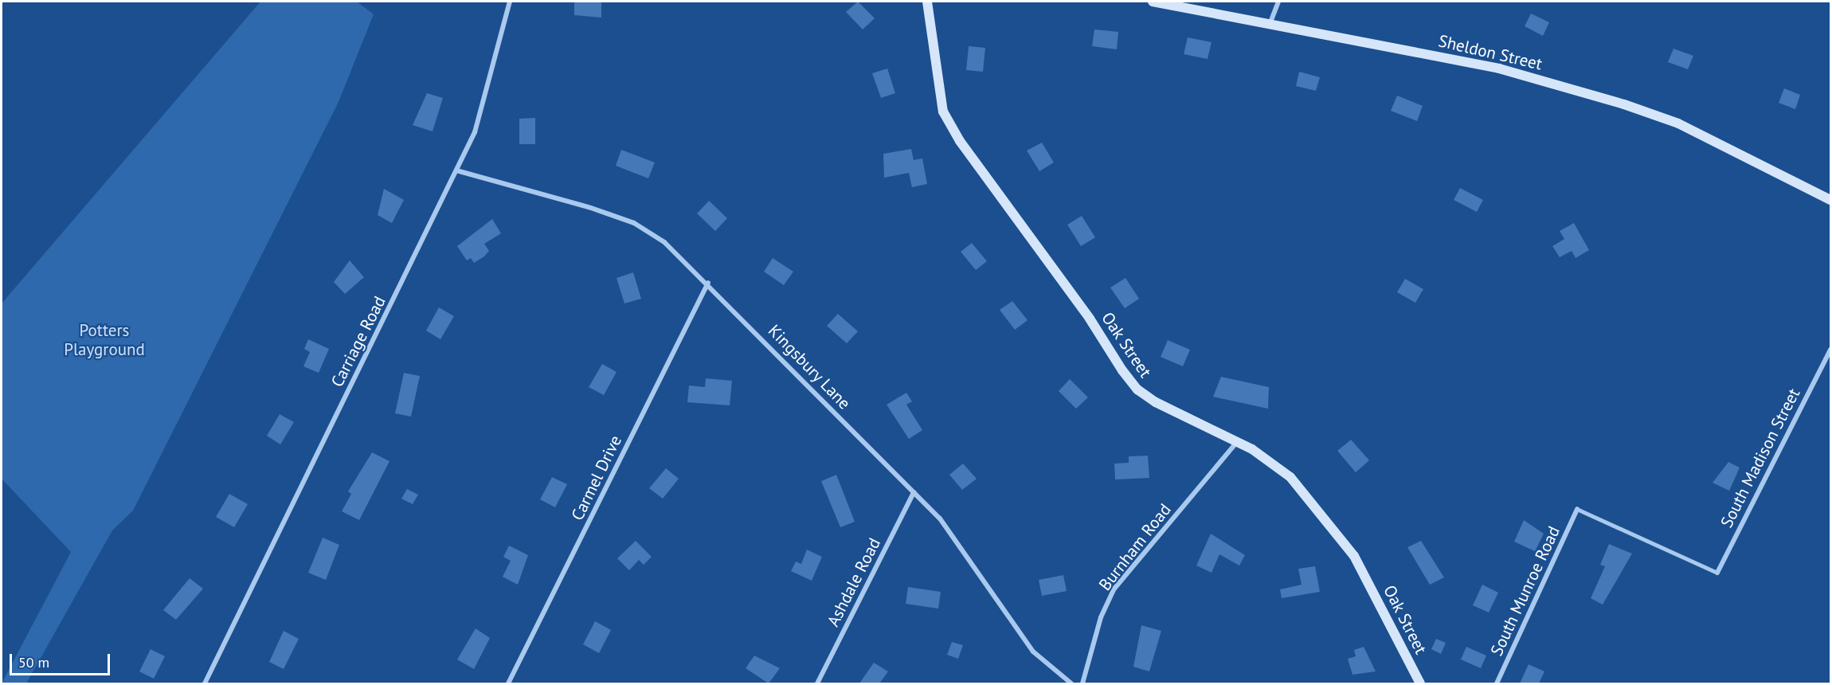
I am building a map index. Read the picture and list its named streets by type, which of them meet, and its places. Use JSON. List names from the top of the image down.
{
  "streets": {
    "street": [
      "Sheldon Street",
      "Carriage Road",
      "Oak Street",
      "Kingsbury Lane",
      "South Madison Street",
      "Carmel Drive",
      "Burnham Road",
      "Ashdale Road",
      "South Munroe Road"
    ]
  },
  "crossings": [
    ["Carriage Road", "Kingsbury Lane"],
    ["Oak Street", "Burnham Road"],
    ["Kingsbury Lane", "Carmel Drive"],
    ["Kingsbury Lane", "Ashdale Road"]
  ],
  "parks": ["Potters Playground"],
  "scale_bar": "50 m"
}
